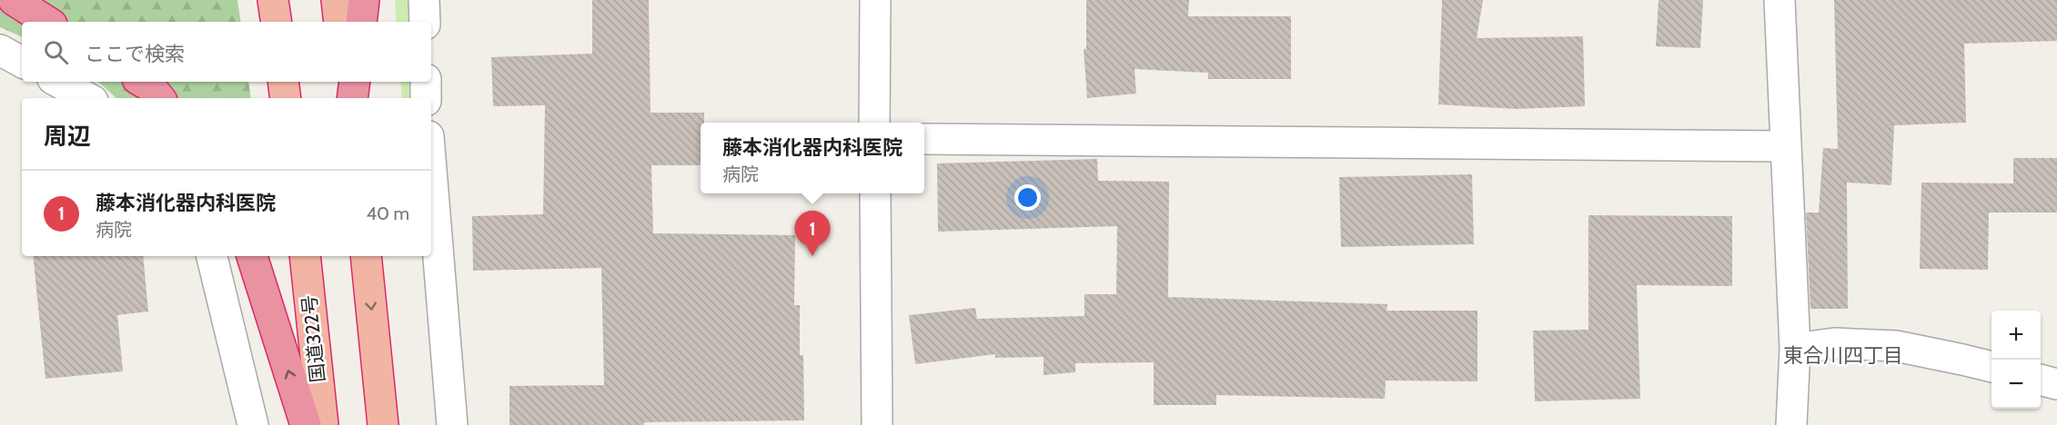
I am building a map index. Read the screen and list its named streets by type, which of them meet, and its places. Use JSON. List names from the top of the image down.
{
  "streets": {
    "highway": ["国道322号"]
  },
  "districts": ["東合川四丁目"],
  "page": {
    "search": "ここで検索",
    "heading": "周辺",
    "popup": ["藤本消化器内科医院", "病院"],
    "list": [
      {
        "mark": "1",
        "name": "藤本消化器内科医院",
        "note": "病院",
        "value": "40 m"
      }
    ],
    "pins": "1",
    "map_buttons": ["+", "−"]
  }
}
